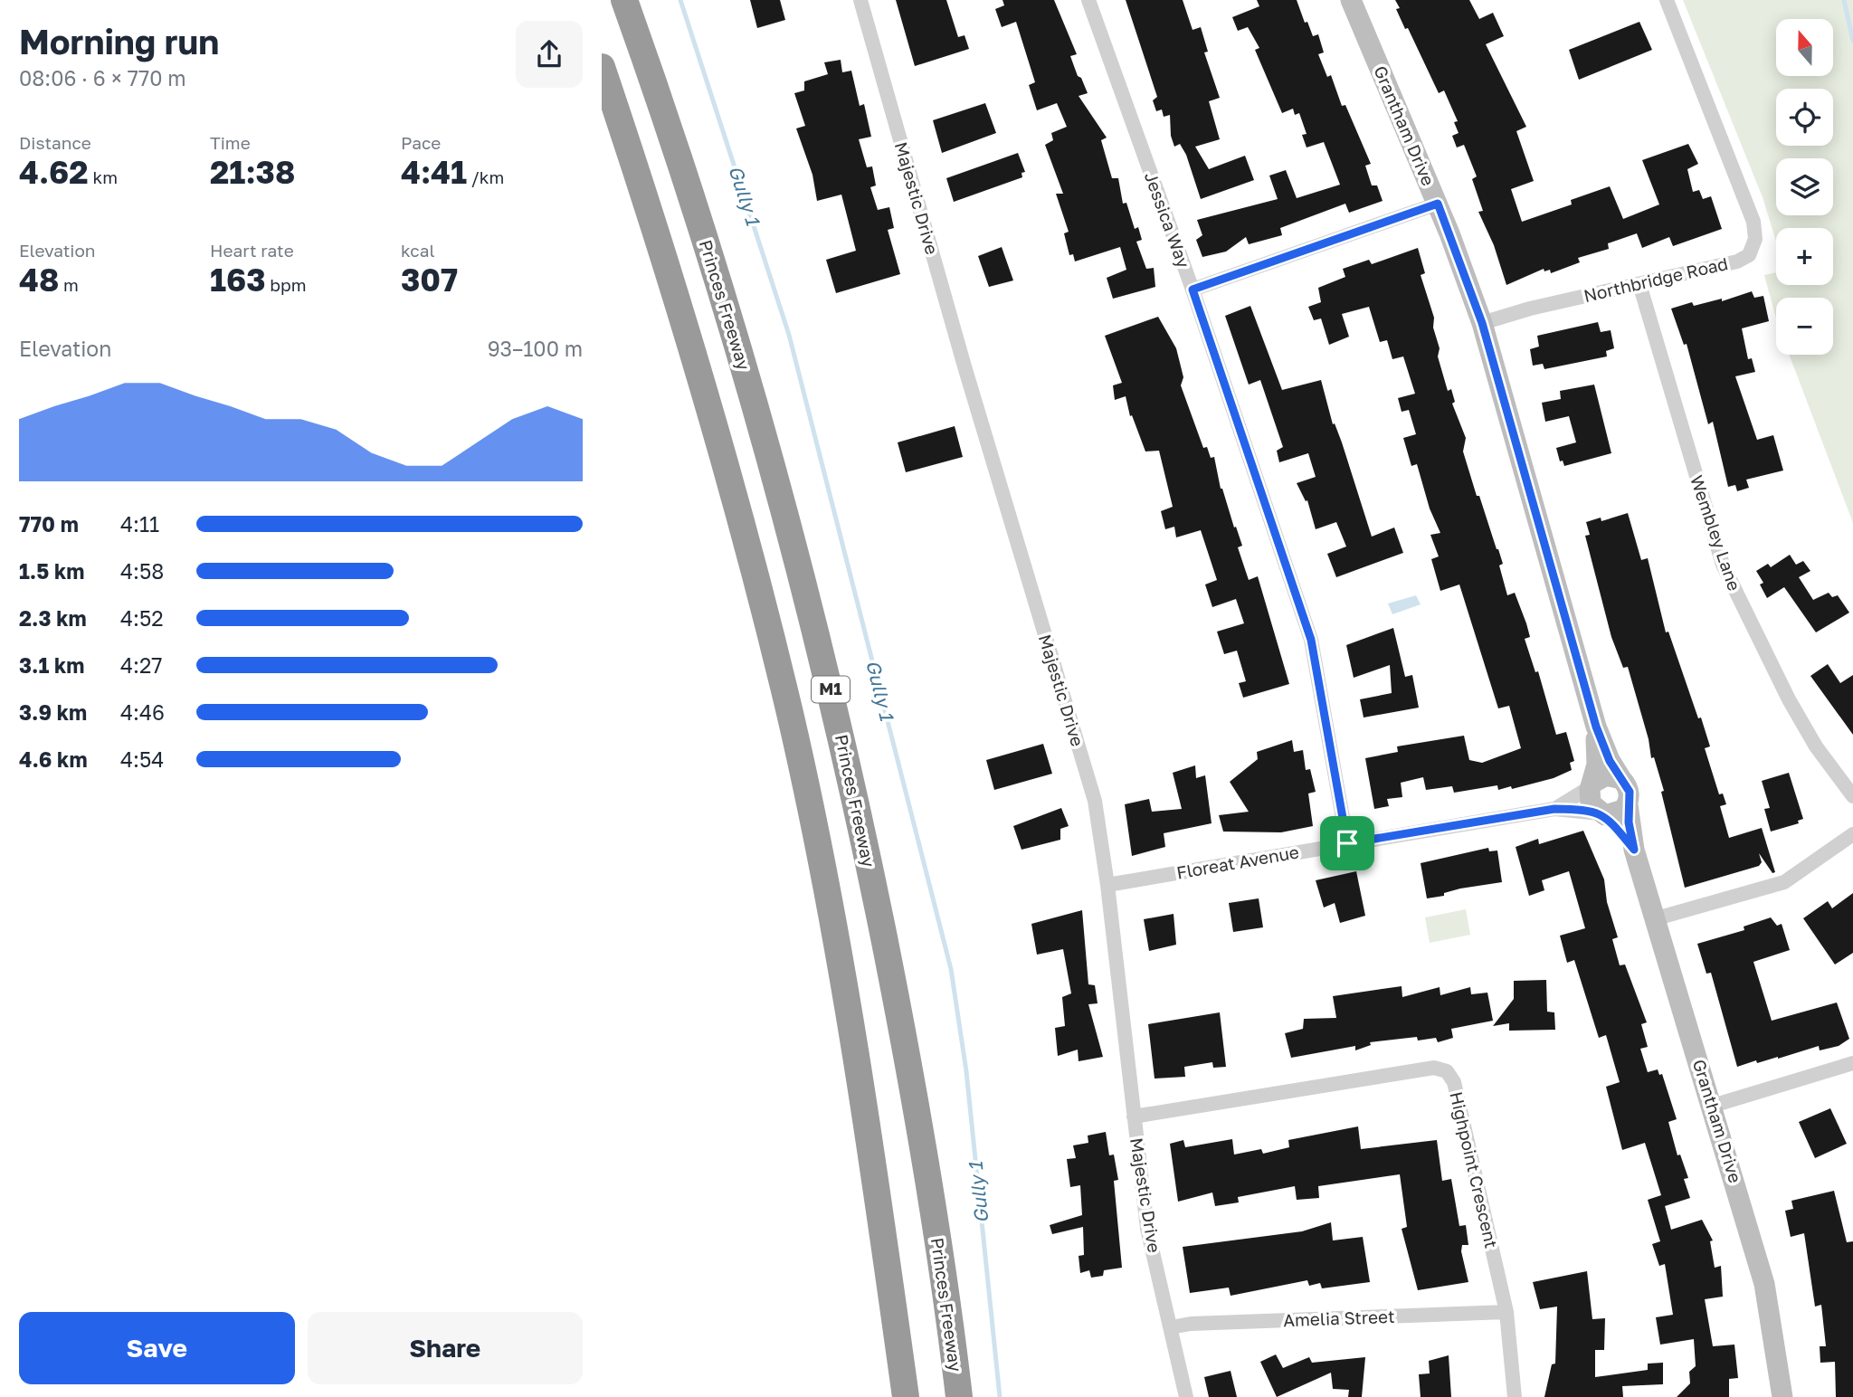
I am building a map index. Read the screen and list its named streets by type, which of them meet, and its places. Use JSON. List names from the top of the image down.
{
  "streets": {
    "highway": ["Princes Freeway", "M1"],
    "street": [
      "Grantham Drive",
      "Majestic Drive",
      "Jessica Way",
      "Northbridge Road",
      "Wembley Lane",
      "Floreat Avenue",
      "Highpoint Crescent",
      "Amelia Street"
    ]
  },
  "crossings": [
    ["Grantham Drive", "Northbridge Road"],
    ["Grantham Drive", "Floreat Avenue"],
    ["Majestic Drive", "Floreat Avenue"],
    ["Majestic Drive", "Highpoint Crescent"],
    ["Majestic Drive", "Amelia Street"],
    ["Jessica Way", "Floreat Avenue"],
    ["Northbridge Road", "Wembley Lane"],
    ["Highpoint Crescent", "Amelia Street"]
  ],
  "water": ["Gully 1"],
  "north": "top",
  "page": {
    "heading": ["Morning run", "08:06 · 6 × 770 m"],
    "map_buttons": ["+", "−"],
    "stats": [
      ["Distance", "4.62 km"],
      ["Time", "21:38"],
      ["Pace", "4:41 /km"],
      ["Elevation", "48 m"],
      ["Heart rate", "163 bpm"],
      ["kcal", "307"]
    ],
    "chart": ["Elevation", "93–100 m"],
    "list": [
      {
        "name": "770 m",
        "note": "4:11"
      },
      {
        "name": "1.5 km",
        "note": "4:58"
      },
      {
        "name": "2.3 km",
        "note": "4:52"
      },
      {
        "name": "3.1 km",
        "note": "4:27"
      },
      {
        "name": "3.9 km",
        "note": "4:46"
      },
      {
        "name": "4.6 km",
        "note": "4:54"
      }
    ],
    "buttons": ["Save", "Share"]
  }
}
